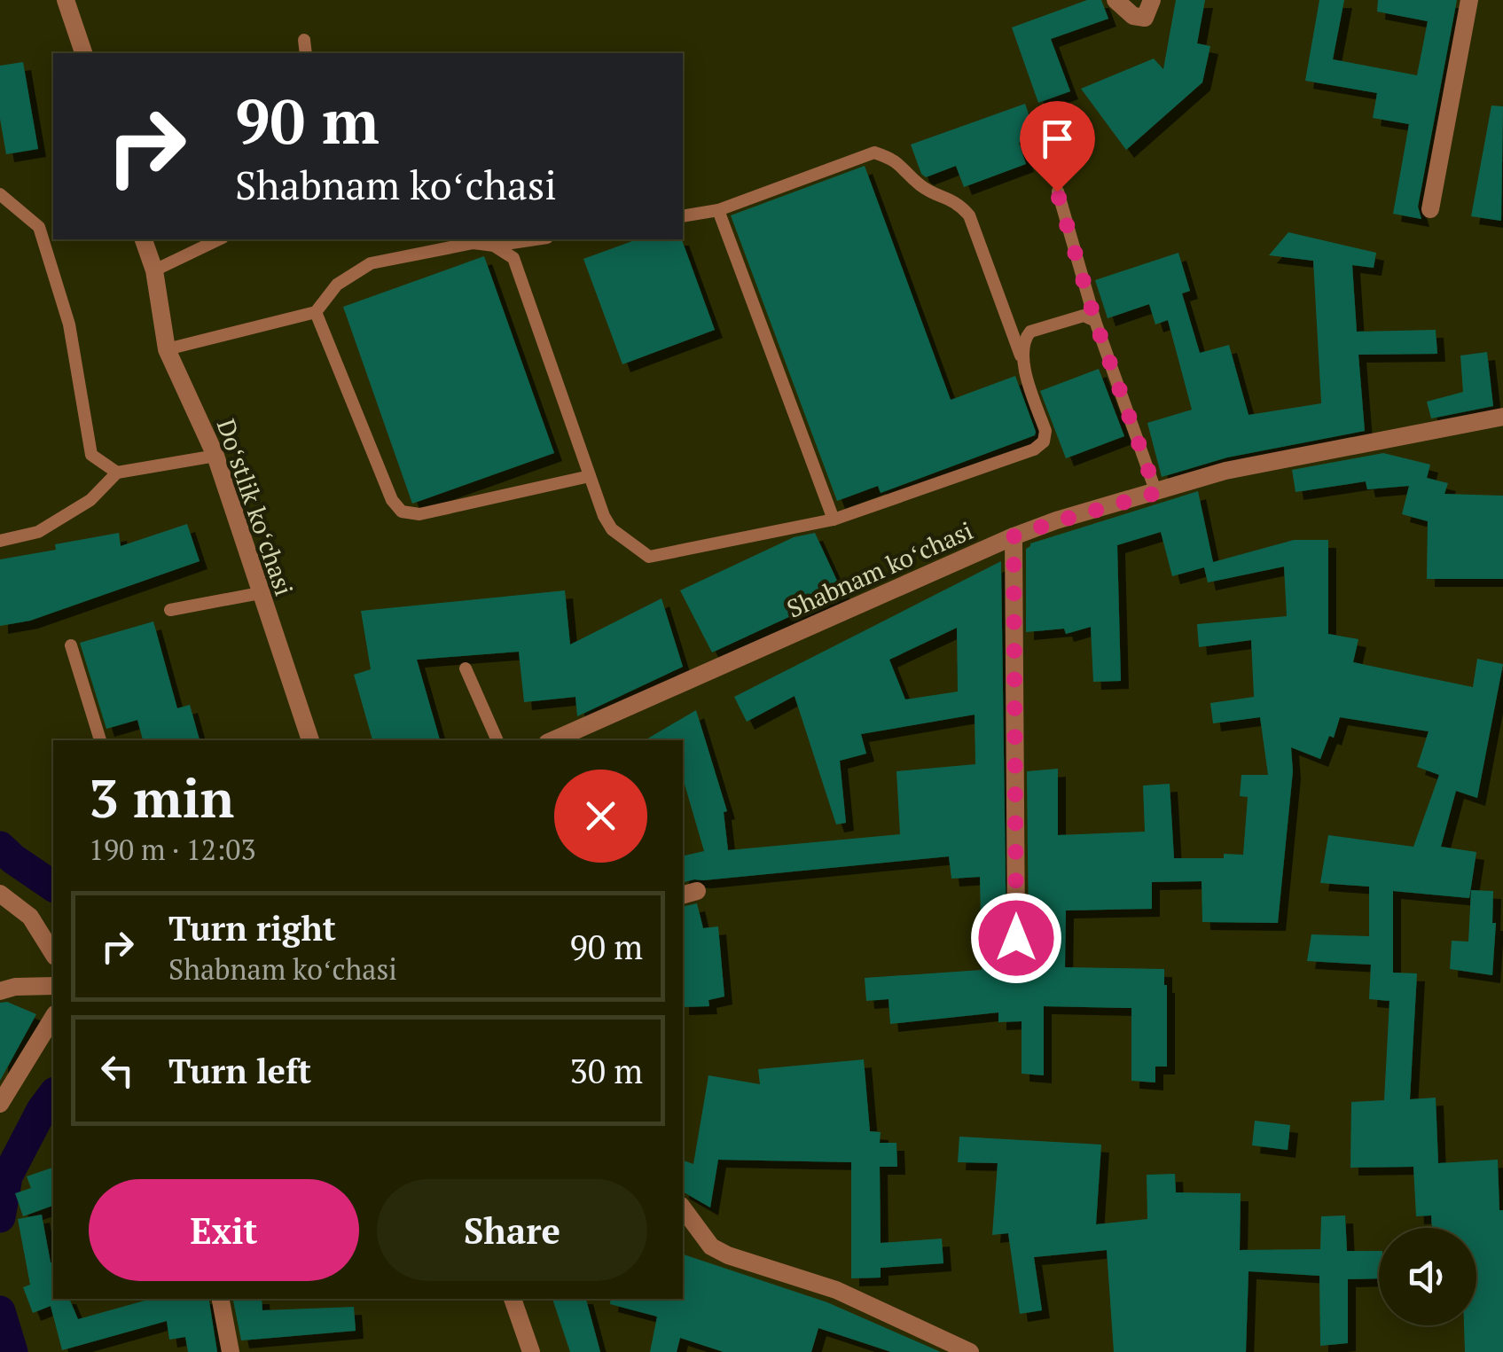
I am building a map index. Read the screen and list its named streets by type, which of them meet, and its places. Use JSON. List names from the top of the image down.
{
  "streets": {
    "street": ["Doʻstlik koʻchasi", "Shabnam koʻchasi"]
  },
  "page": {
    "turn": ["90 m", "Shabnam koʻchasi"],
    "heading": ["3 min", "190 m · 12:03"],
    "list": [
      {
        "name": "Turn right",
        "note": "Shabnam koʻchasi",
        "value": "90 m"
      },
      {
        "name": "Turn left",
        "value": "30 m"
      }
    ],
    "buttons": ["Exit", "Share"]
  }
}
